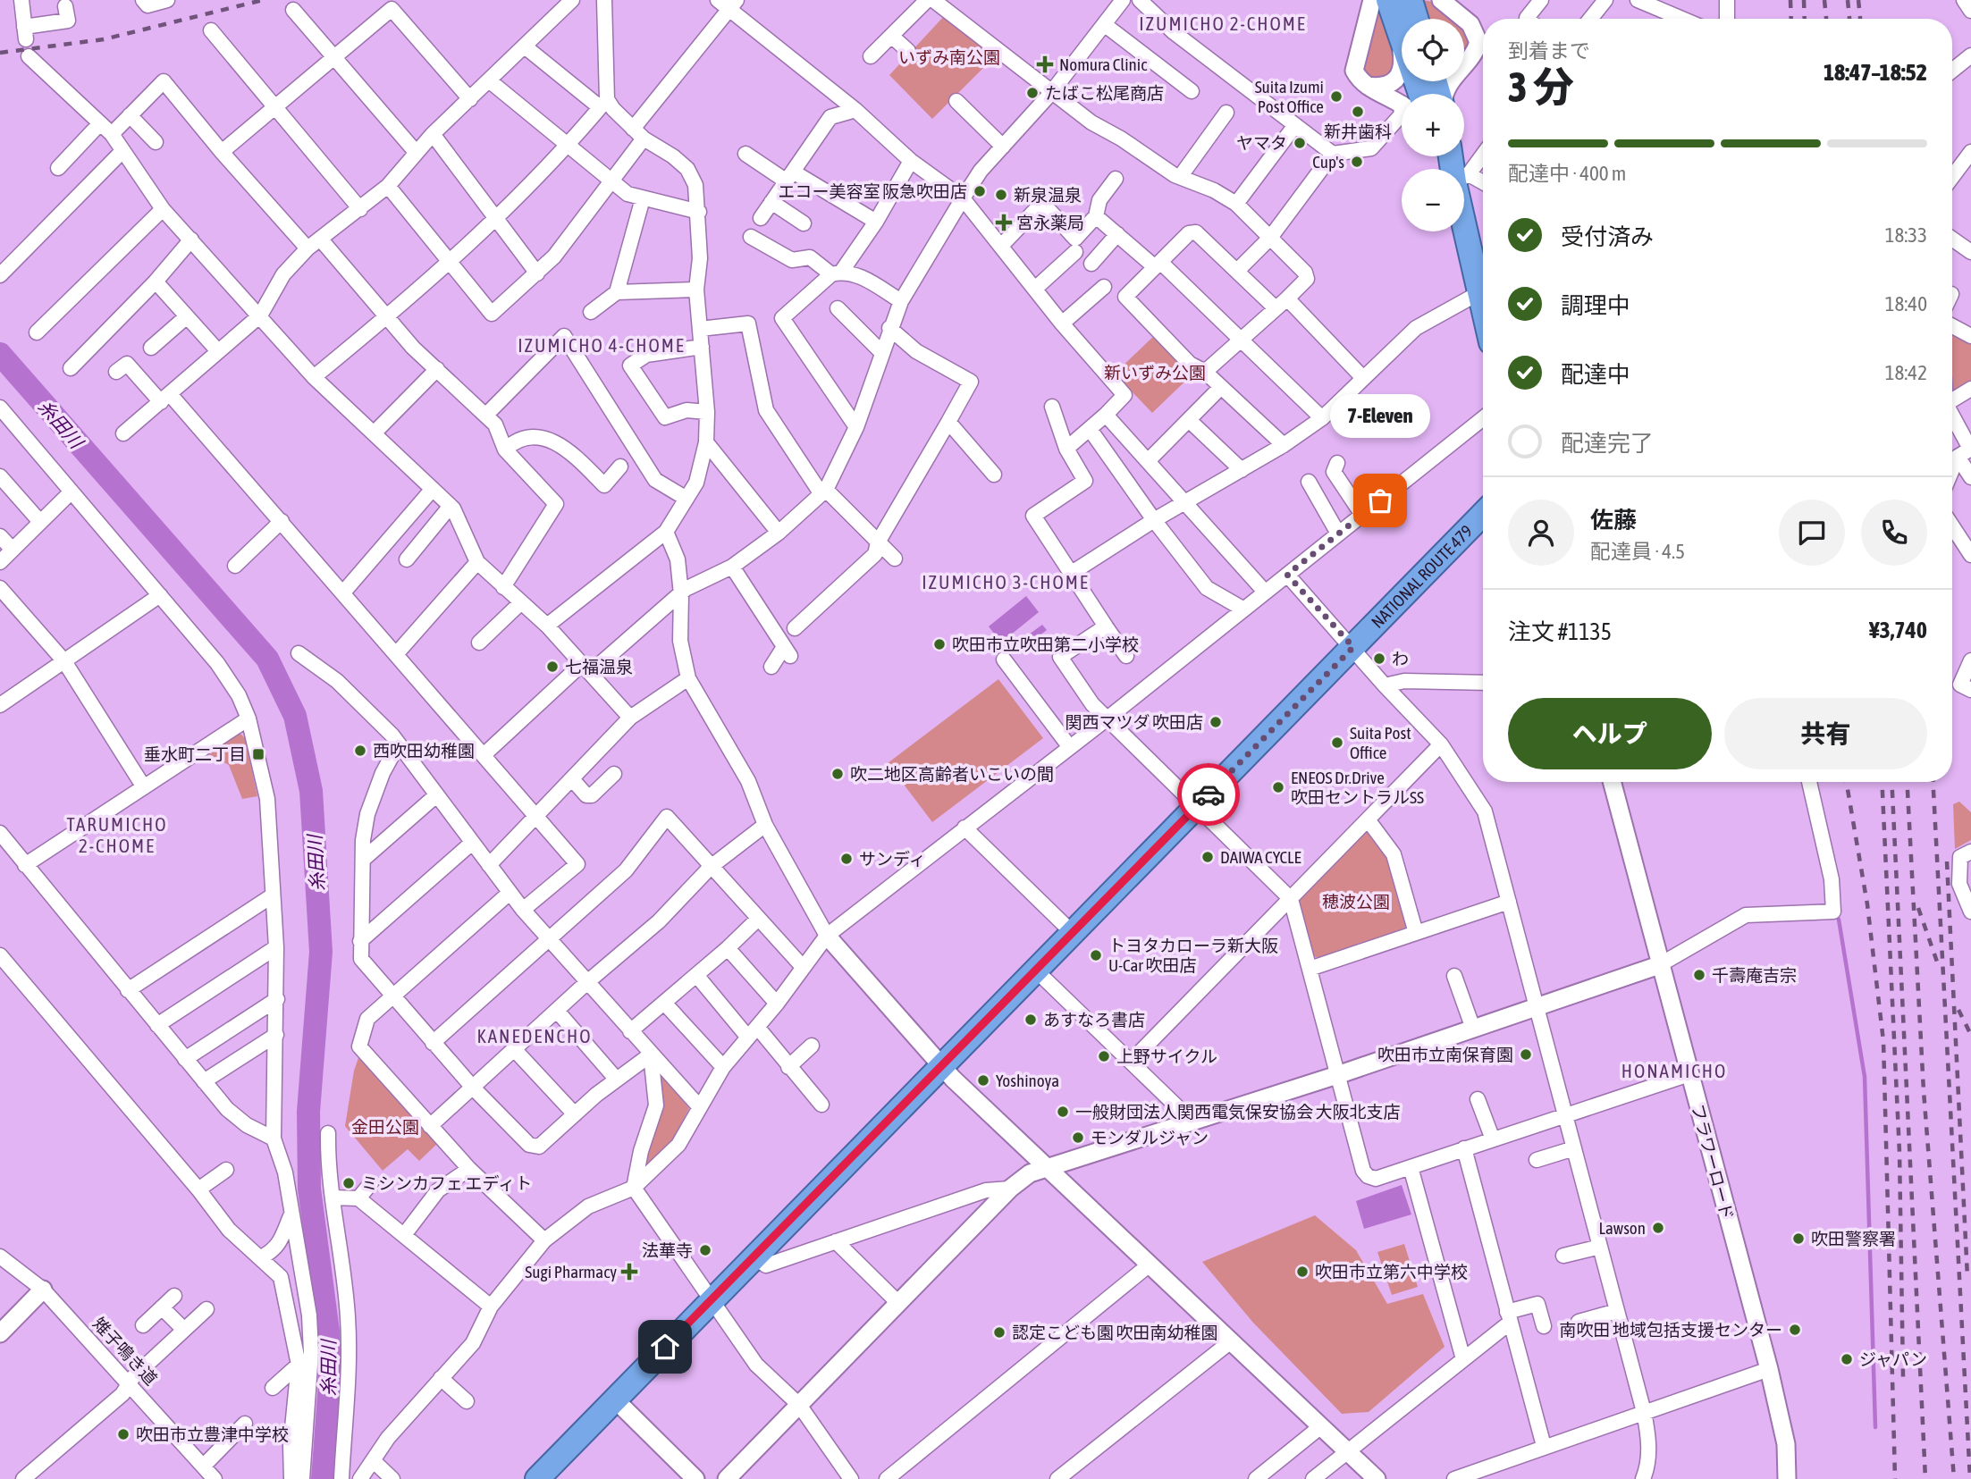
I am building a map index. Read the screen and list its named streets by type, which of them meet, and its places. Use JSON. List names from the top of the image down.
{
  "streets": {
    "highway": ["NATIONAL ROUTE 479"],
    "street": ["フラワーロード", "雉子鳴き道"]
  },
  "districts": [
    "IZUMICHO 2-CHOME",
    "IZUMICHO 4-CHOME",
    "IZUMICHO 3-CHOME",
    "TARUMICHO 2-CHOME",
    "KANEDENCHO",
    "HONAMICHO"
  ],
  "water": ["糸田川"],
  "parks": [
    "いずみ南公園",
    "新いずみ公園",
    "穂波公園",
    "金田公園"
  ],
  "places": {
    "health": ["Nomura Clinic", "宮永薬局", "Sugi Pharmacy"],
    "other": [
      "たばこ松尾商店",
      "Suita Izumi Post Office",
      "新井歯科",
      "ヤマタ",
      "Cup's",
      "エコー美容室 阪急吹田店",
      "新泉温泉",
      "7-Eleven",
      "吹田市立吹田第二小学校",
      "わ",
      "七福温泉",
      "関西マツダ 吹田店",
      "Suita Post Office",
      "西吹田幼稚園",
      "吹二地区高齢者いこいの間",
      "ENEOS Dr.Drive 吹田セントラルSS",
      "DAIWA CYCLE",
      "サンディ",
      "トヨタカローラ新大阪 U-Car 吹田店",
      "千壽庵吉宗",
      "あすなろ書店",
      "吹田市立南保育園",
      "上野サイクル",
      "Yoshinoya",
      "一般財団法人関西電気保安協会 大阪北支店",
      "モンダルジャン",
      "ミシンカフェ エディト",
      "Lawson",
      "吹田警察署",
      "法華寺",
      "吹田市立第六中学校",
      "南吹田 地域包括支援センター",
      "認定こども園 吹田南幼稚園",
      "ジャパン",
      "吹田市立豊津中学校"
    ],
    "transit": ["垂水町二丁目"]
  },
  "page": {
    "map_buttons": ["+", "−"],
    "heading": ["3 分", "到着まで", "18:47–18:52"],
    "panel": [
      "佐藤",
      "配達員 · 4.5",
      "注文 #1135",
      "¥3,740"
    ],
    "bar": "配達中 · 400 m",
    "list": [
      ["受付済み", "18:33"],
      ["調理中", "18:40"],
      ["配達中", "18:42"],
      "配達完了"
    ],
    "bubble": "7-Eleven",
    "buttons": ["ヘルプ", "共有"]
  }
}
